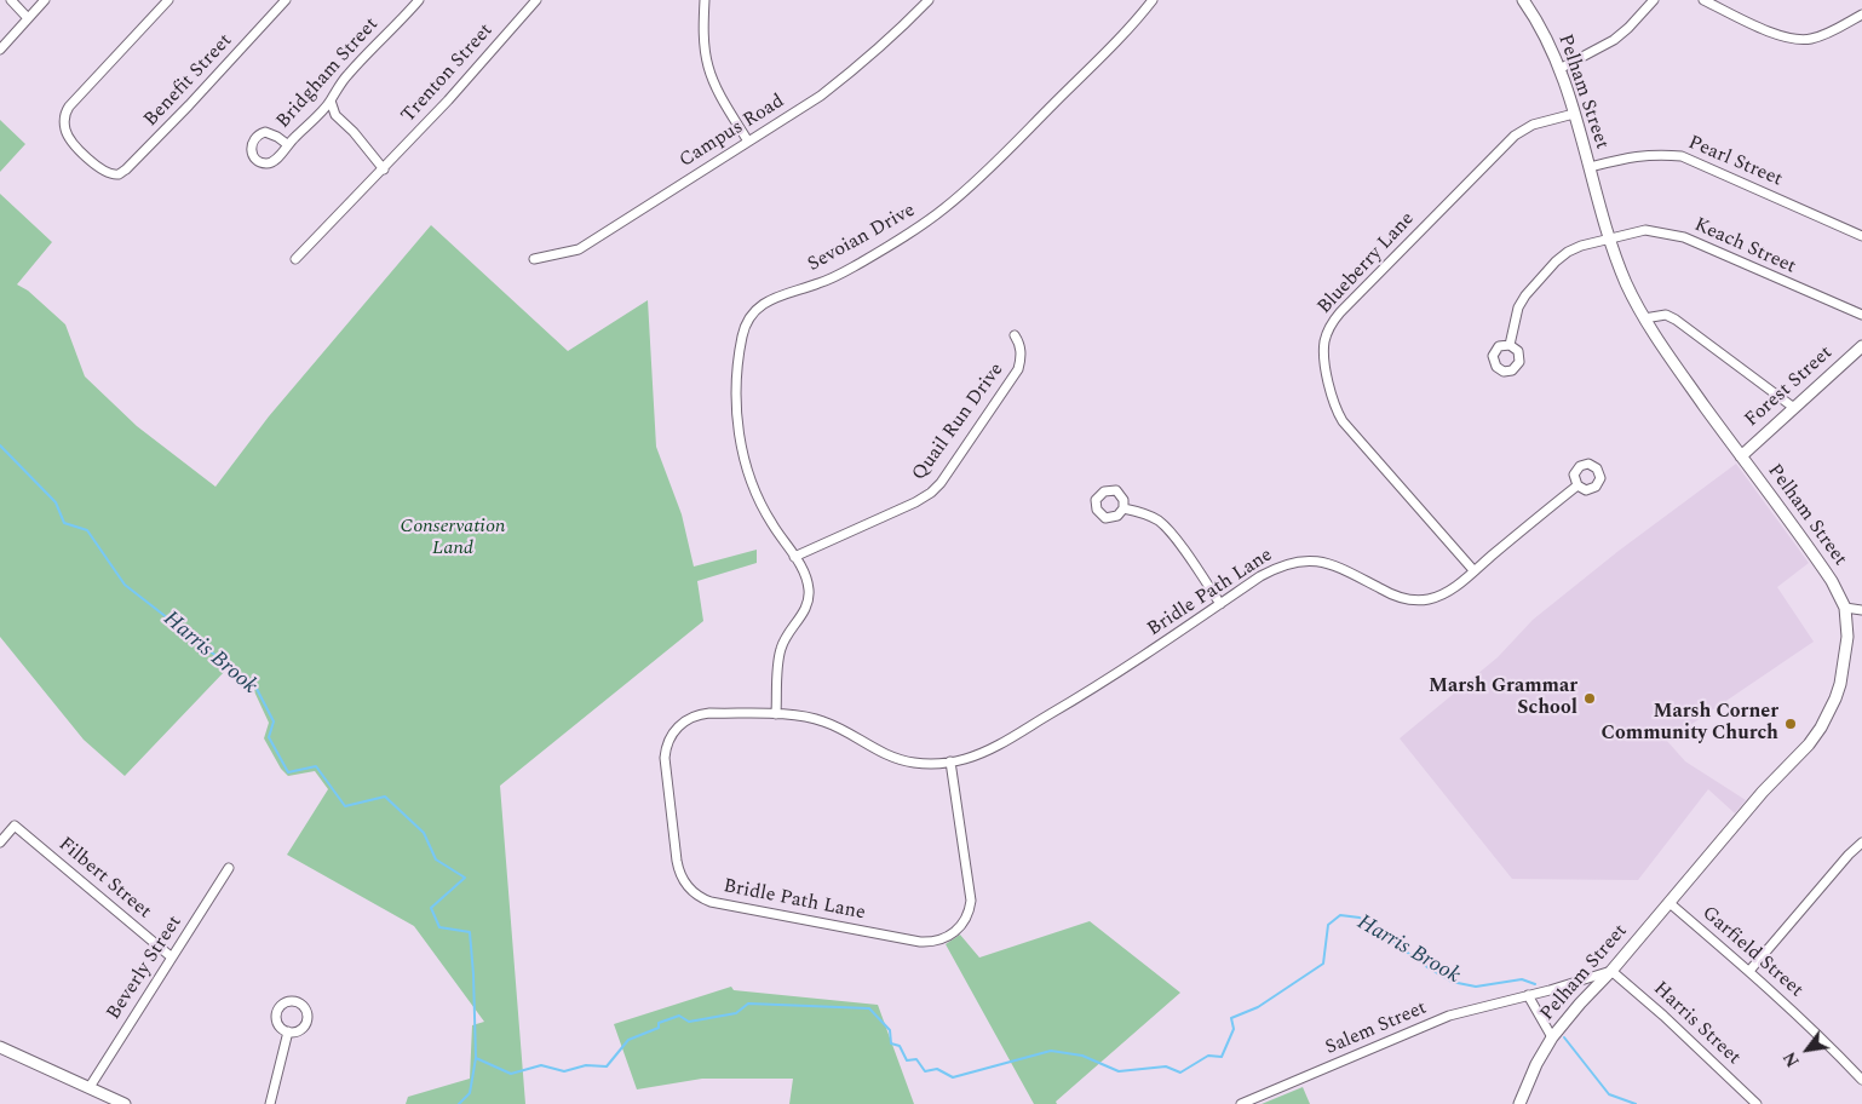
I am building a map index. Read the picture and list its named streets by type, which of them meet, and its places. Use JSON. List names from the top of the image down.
{
  "streets": {
    "street": [
      "Bridgham Street",
      "Trenton Street",
      "Benefit Street",
      "Pelham Street",
      "Campus Road",
      "Pearl Street",
      "Sevoian Drive",
      "Keach Street",
      "Blueberry Lane",
      "Forest Street",
      "Quail Run Drive",
      "Bridle Path Lane",
      "Filbert Street",
      "Garfield Street",
      "Beverly Street",
      "Harris Street",
      "Salem Street"
    ]
  },
  "crossings": [
    ["Pelham Street", "Pearl Street"],
    ["Pelham Street", "Keach Street"],
    ["Pelham Street", "Blueberry Lane"],
    ["Pelham Street", "Forest Street"],
    ["Pelham Street", "Garfield Street"],
    ["Pelham Street", "Harris Street"],
    ["Pelham Street", "Salem Street"],
    ["Sevoian Drive", "Quail Run Drive"],
    ["Sevoian Drive", "Bridle Path Lane"],
    ["Blueberry Lane", "Bridle Path Lane"],
    ["Filbert Street", "Beverly Street"],
    ["Harris Street", "Salem Street"]
  ],
  "water": ["Harris Brook"],
  "parks": ["Conservation Land"],
  "places": ["Marsh Grammar School", "Marsh Corner Community Church"],
  "north": "bottom left"
}
